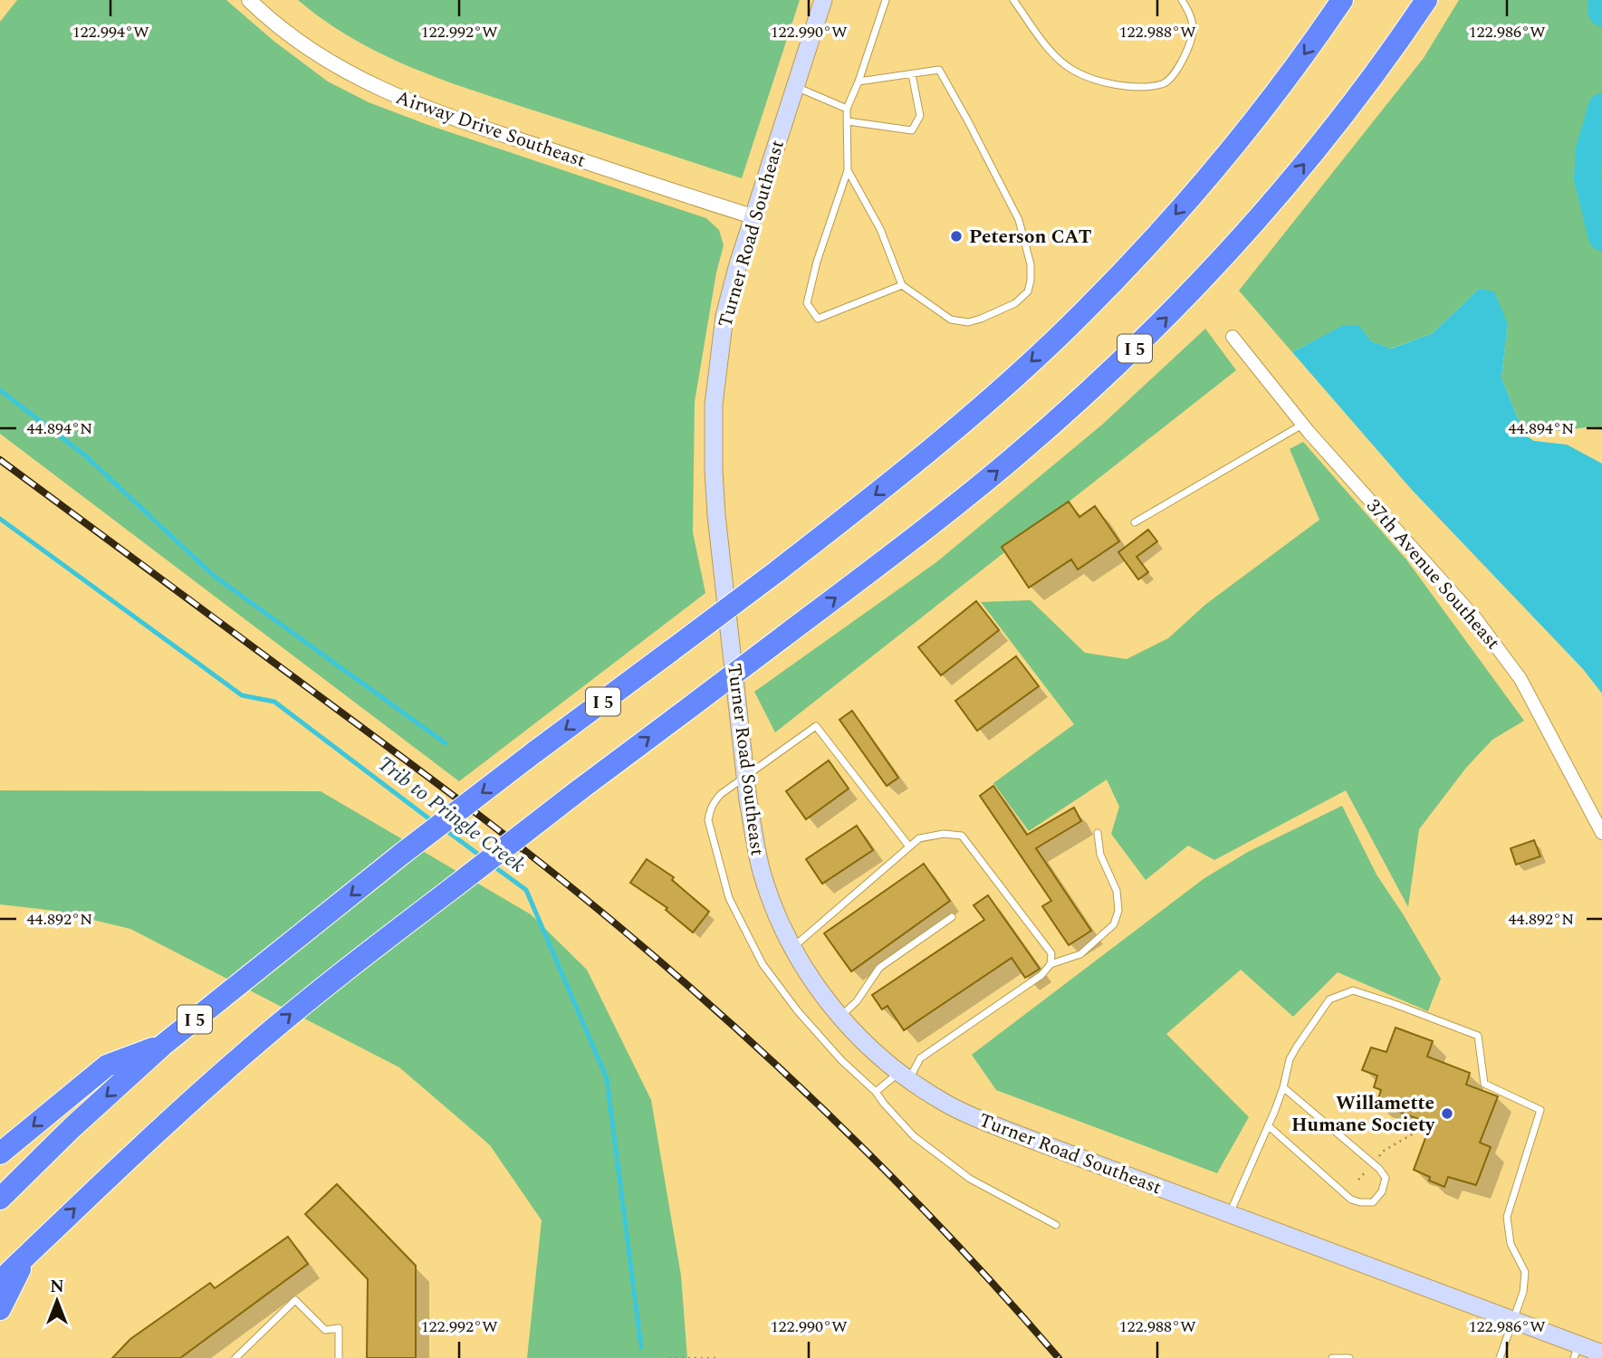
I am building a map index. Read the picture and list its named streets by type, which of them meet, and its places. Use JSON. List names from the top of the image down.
{
  "streets": {
    "highway": ["I 5"],
    "main road": ["Turner Road Southeast"],
    "street": ["Airway Drive Southeast", "37th Avenue Southeast"]
  },
  "crossings": [
    ["Airway Drive Southeast", "Turner Road Southeast"]
  ],
  "water": ["Trib to Pringle Creek"],
  "places": ["Peterson CAT", "Willamette Humane Society"],
  "north": "top",
  "coordinates": [
    "122.994°W",
    "122.992°W",
    "122.990°W",
    "122.988°W",
    "122.986°W",
    "44.894°N",
    "44.892°N"
  ]
}
